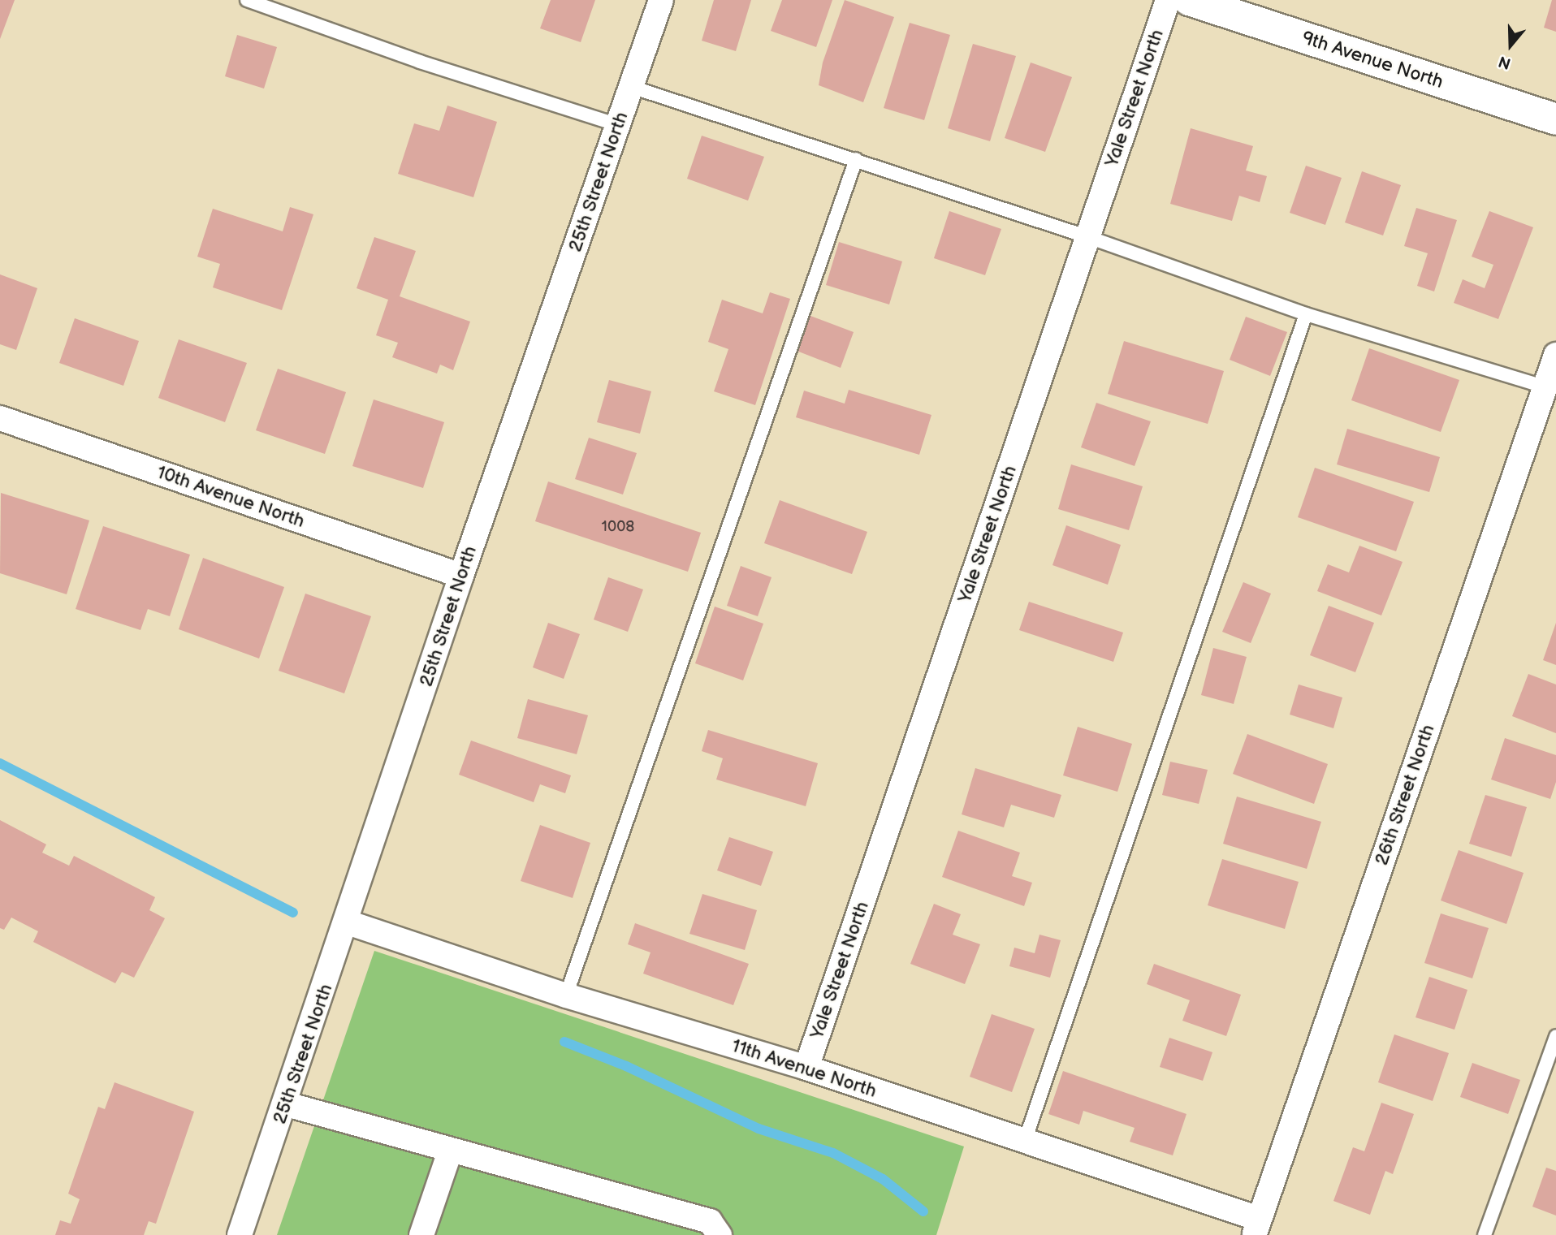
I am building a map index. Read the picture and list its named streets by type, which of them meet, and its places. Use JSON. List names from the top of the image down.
{
  "streets": {
    "street": [
      "9th Avenue North",
      "Yale Street North",
      "25th Street North",
      "10th Avenue North",
      "26th Street North",
      "11th Avenue North"
    ]
  },
  "crossings": [
    ["Yale Street North", "11th Avenue North"],
    ["25th Street North", "10th Avenue North"],
    ["25th Street North", "11th Avenue North"],
    ["26th Street North", "11th Avenue North"]
  ],
  "house_numbers": ["1008"],
  "north": "bottom"
}
